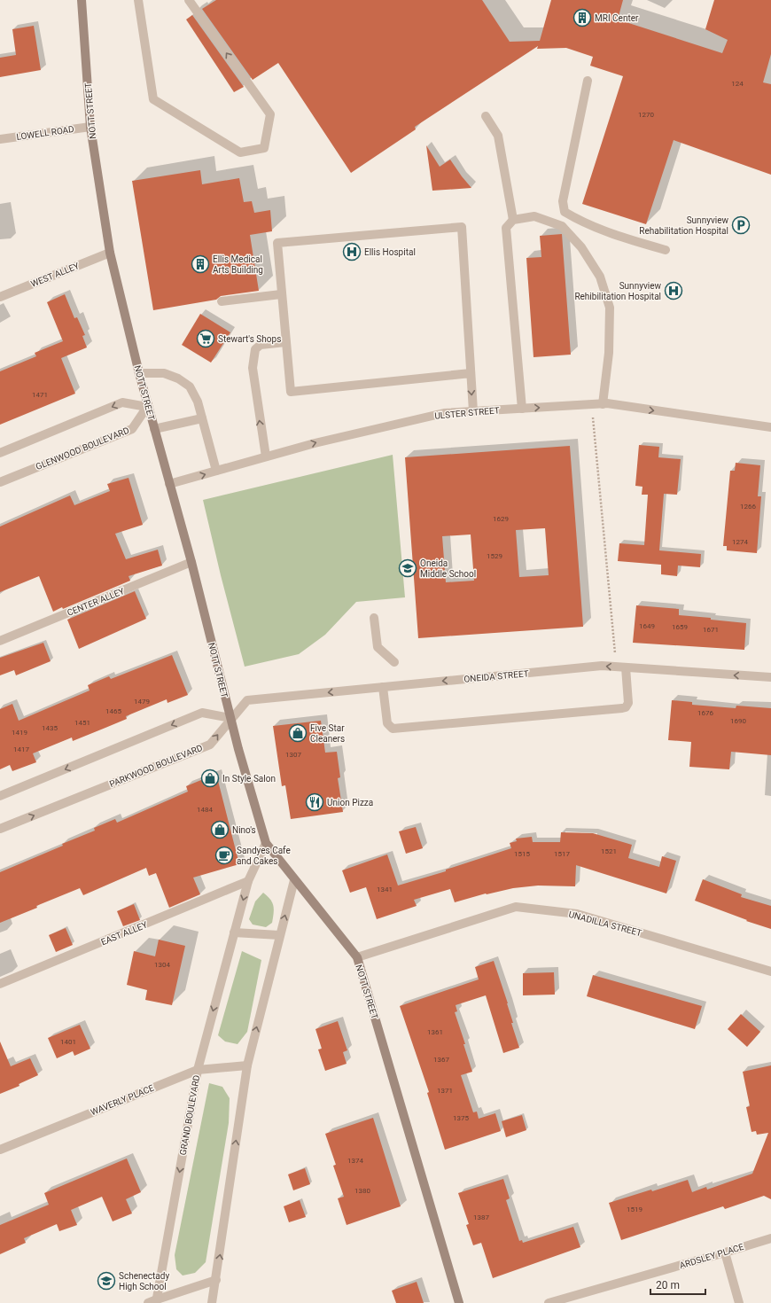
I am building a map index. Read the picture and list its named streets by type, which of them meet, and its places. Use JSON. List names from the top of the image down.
{
  "streets": {
    "main road": ["NOTT STREET"],
    "street": [
      "LOWELL ROAD",
      "WEST ALLEY",
      "ULSTER STREET",
      "GLENWOOD BOULEVARD",
      "CENTER ALLEY",
      "ONEIDA STREET",
      "PARKWOOD BOULEVARD",
      "UNADILLA STREET",
      "EAST ALLEY",
      "WAVERLY PLACE",
      "GRAND BOULEVARD",
      "ARDSLEY PLACE"
    ]
  },
  "crossings": [
    ["NOTT STREET", "LOWELL ROAD"],
    ["NOTT STREET", "WEST ALLEY"],
    ["NOTT STREET", "ULSTER STREET"],
    ["NOTT STREET", "GLENWOOD BOULEVARD"],
    ["NOTT STREET", "CENTER ALLEY"],
    ["NOTT STREET", "ONEIDA STREET"],
    ["NOTT STREET", "PARKWOOD BOULEVARD"],
    ["NOTT STREET", "UNADILLA STREET"],
    ["NOTT STREET", "GRAND BOULEVARD"],
    ["ONEIDA STREET", "PARKWOOD BOULEVARD"],
    ["EAST ALLEY", "GRAND BOULEVARD"],
    ["WAVERLY PLACE", "GRAND BOULEVARD"]
  ],
  "one_way": ["ULSTER STREET", "ONEIDA STREET"],
  "places": {
    "building": ["MRI Center", "Ellis Medical Arts Building"],
    "parking": ["Sunnyview Rehabilitation Hospital"],
    "hospital": ["Ellis Hospital", "Sunnyview Rehibilitation Hospital"],
    "supermarket": ["Stewart's Shops"],
    "school or university": ["Oneida Middle School", "Schenectady High School"],
    "shop": ["Five Star Cleaners", "In Style Salon", "Nino's"],
    "restaurant": ["Union Pizza"],
    "cafe": ["Sandyes Cafe and Cakes"]
  },
  "house_numbers": [
    "124",
    "1270",
    "1471",
    "1266",
    "1629",
    "1274",
    "1529",
    "1649",
    "1659",
    "1671",
    "1479",
    "1465",
    "1676",
    "1690",
    "1451",
    "1435",
    "1419",
    "1417",
    "1307",
    "1484",
    "1521",
    "1515",
    "1517",
    "1341",
    "1304",
    "1361",
    "1401",
    "1367",
    "1371",
    "1375",
    "1374",
    "1380",
    "1519",
    "1387"
  ],
  "scale_bar": "20 m"
}
